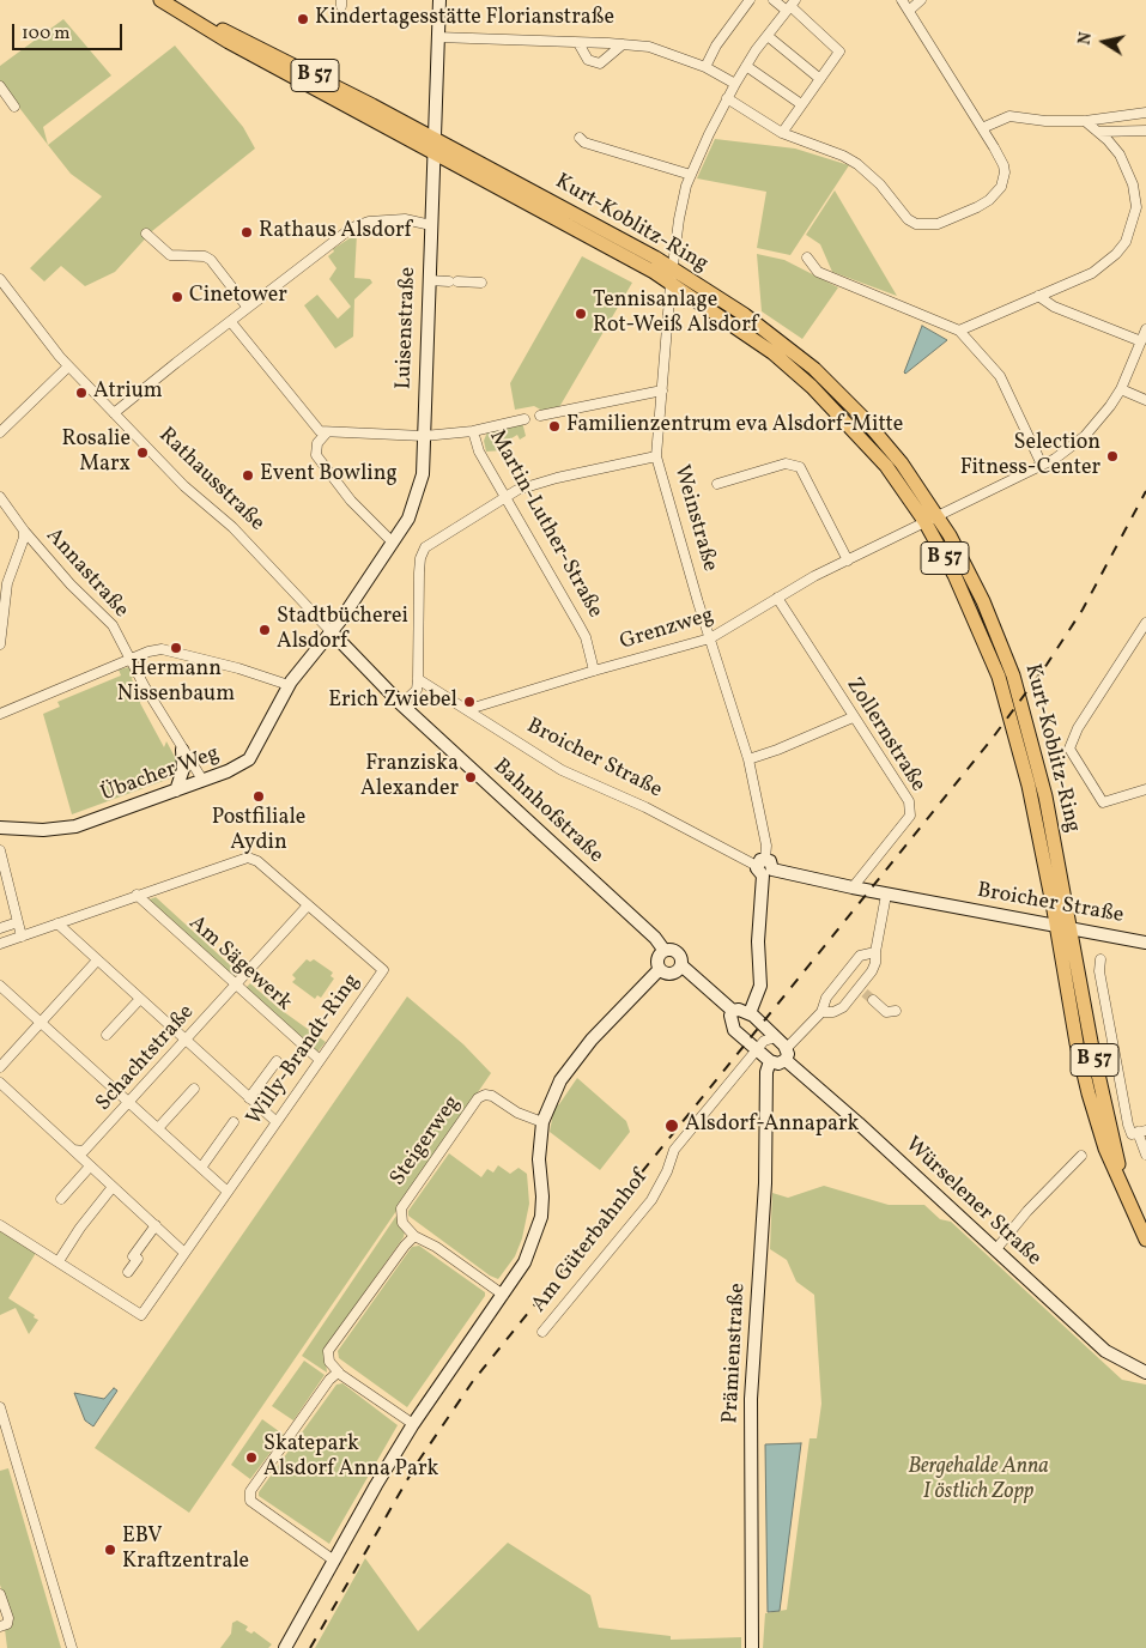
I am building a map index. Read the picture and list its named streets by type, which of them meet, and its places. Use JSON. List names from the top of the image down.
{
  "streets": {
    "main road": [
      "B 57",
      "Kurt-Koblitz-Ring",
      "Luisenstraße",
      "Rathausstraße",
      "Weinstraße",
      "Broicher Straße",
      "Übacher Weg",
      "Bahnhofstraße",
      "Würselener Straße",
      "Prämienstraße"
    ],
    "street": [
      "Martin-Luther-Straße",
      "Annastraße",
      "Grenzweg",
      "Zollernstraße",
      "Am Sägewerk",
      "Willy-Brandt-Ring",
      "Schachtstraße",
      "Steigerweg",
      "Am Güterbahnhof"
    ]
  },
  "crossings": [
    ["Kurt-Koblitz-Ring", "Luisenstraße"],
    ["Kurt-Koblitz-Ring", "Weinstraße"],
    ["Kurt-Koblitz-Ring", "Grenzweg"],
    ["Kurt-Koblitz-Ring", "Broicher Straße"],
    ["Luisenstraße", "Rathausstraße"],
    ["Luisenstraße", "Übacher Weg"],
    ["Rathausstraße", "Übacher Weg"],
    ["Rathausstraße", "Bahnhofstraße"],
    ["Weinstraße", "Grenzweg"],
    ["Weinstraße", "Broicher Straße"],
    ["Martin-Luther-Straße", "Grenzweg"],
    ["Annastraße", "Übacher Weg"],
    ["Grenzweg", "Zollernstraße"],
    ["Grenzweg", "Broicher Straße"],
    ["Zollernstraße", "Broicher Straße"],
    ["Am Sägewerk", "Willy-Brandt-Ring"],
    ["Am Sägewerk", "Schachtstraße"],
    ["Willy-Brandt-Ring", "Schachtstraße"],
    ["Würselener Straße", "Am Güterbahnhof"]
  ],
  "parks": ["Bergehalde Anna I östlich Zopp"],
  "places": [
    "Kindertagesstätte Florianstraße",
    "Rathaus Alsdorf",
    "Cinetower",
    "Tennisanlage Rot-Weiß Alsdorf",
    "Atrium",
    "Familienzentrum eva Alsdorf-Mitte",
    "Rosalie Marx",
    "Selection Fitness-Center",
    "Event Bowling",
    "Stadtbücherei Alsdorf",
    "Hermann Nissenbaum",
    "Erich Zwiebel",
    "Franziska Alexander",
    "Postfiliale Aydin",
    "Alsdorf-Annapark",
    "Skatepark Alsdorf Anna Park",
    "EBV Kraftzentrale"
  ],
  "scale_bar": "100 m",
  "north": "left"
}
